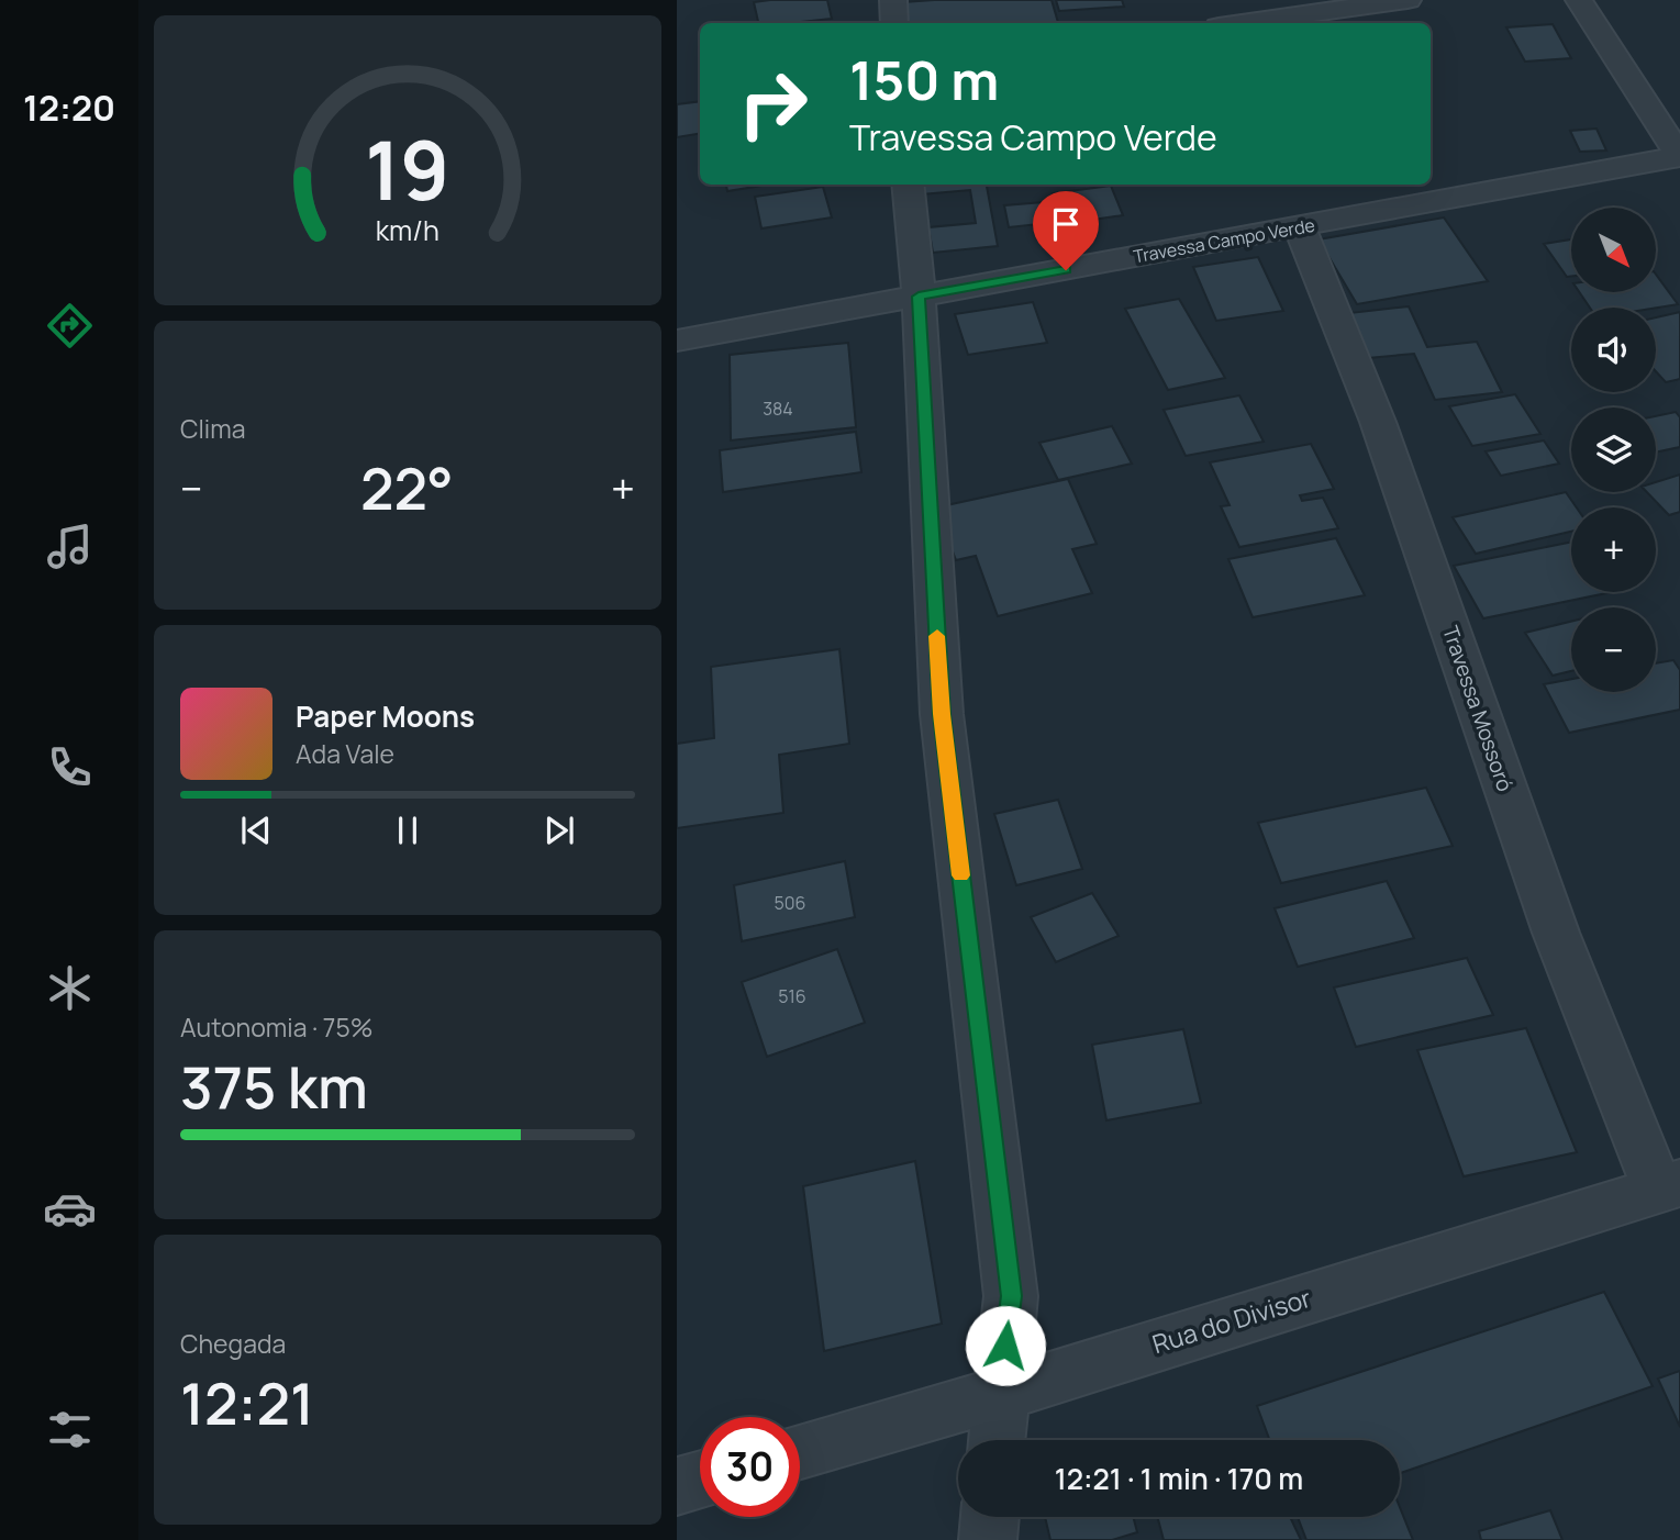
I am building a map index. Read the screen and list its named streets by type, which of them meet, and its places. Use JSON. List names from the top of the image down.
{
  "streets": {
    "street": ["Travessa Campo Verde", "Travessa Mossoró", "Rua do Divisor"]
  },
  "crossings": [
    ["Travessa Campo Verde", "Travessa Mossoró"],
    ["Travessa Mossoró", "Rua do Divisor"]
  ],
  "house_numbers": ["384", "506", "516"],
  "north": "bottom right",
  "page": {
    "tabs": "12:20",
    "turn": ["150 m", "Travessa Campo Verde"],
    "map_buttons": ["+", "−"],
    "tile": [
      "Clima",
      ["Autonomia · 75%", "375 km"],
      ["Chegada", "12:21"]
    ],
    "heat": ["−", "22°", "+"],
    "song": ["Paper Moons", "Ada Vale"],
    "limit": "30",
    "trip": "12:21 · 1 min · 170 m",
    "gauge": ["19", "km/h"]
  }
}
